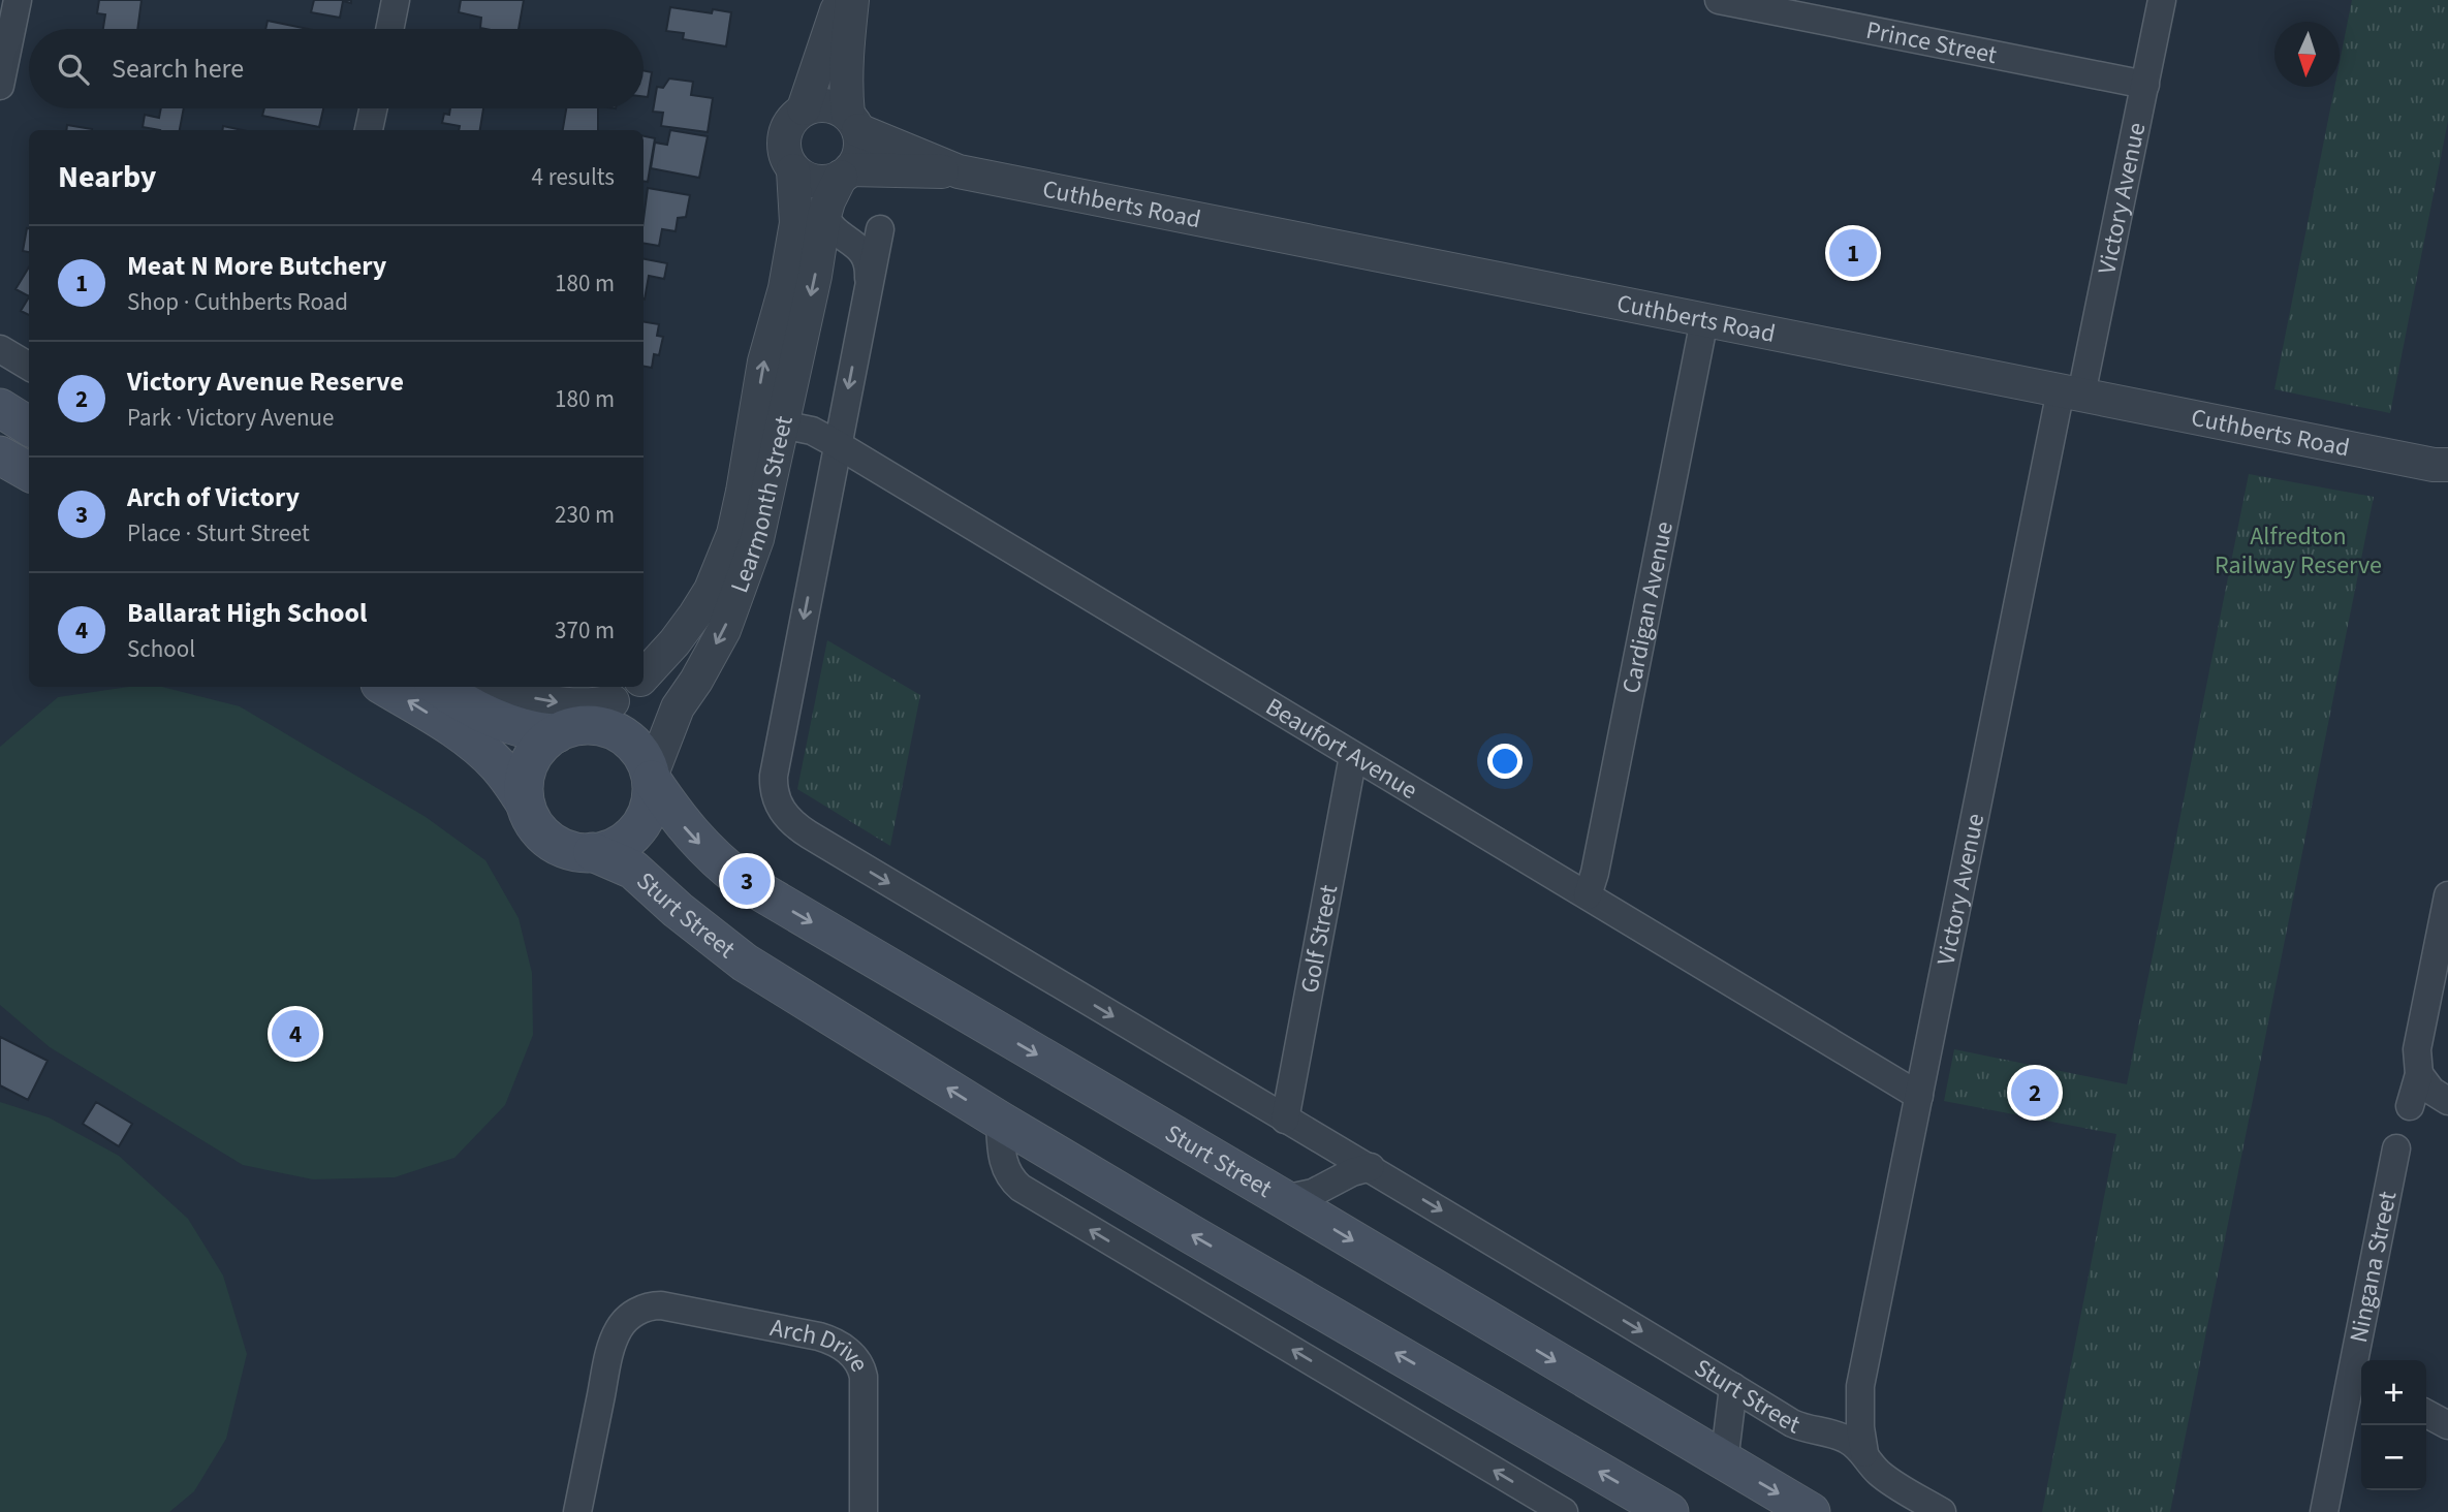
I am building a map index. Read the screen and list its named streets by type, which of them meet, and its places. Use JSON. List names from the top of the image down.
{
  "streets": {
    "main road": ["Sturt Street"],
    "street": [
      "Prince Street",
      "Victory Avenue",
      "Cuthberts Road",
      "Learmonth Street",
      "Cardigan Avenue",
      "Beaufort Avenue",
      "Golf Street",
      "Ningana Street",
      "Arch Drive"
    ]
  },
  "crossings": [
    ["Prince Street", "Victory Avenue"],
    ["Victory Avenue", "Cuthberts Road"],
    ["Victory Avenue", "Beaufort Avenue"],
    ["Victory Avenue", "Sturt Street"],
    ["Cuthberts Road", "Learmonth Street"],
    ["Cuthberts Road", "Cardigan Avenue"],
    ["Learmonth Street", "Beaufort Avenue"],
    ["Learmonth Street", "Sturt Street"],
    ["Cardigan Avenue", "Beaufort Avenue"],
    ["Beaufort Avenue", "Sturt Street"],
    ["Beaufort Avenue", "Golf Street"],
    ["Sturt Street", "Golf Street"]
  ],
  "parks": ["Alfredton Railway Reserve"],
  "north": "bottom",
  "page": {
    "search": "Search here",
    "heading": ["Nearby", "4 results"],
    "list": [
      {
        "mark": "1",
        "name": "Meat N More Butchery",
        "note": "Shop · Cuthberts Road",
        "value": "180 m"
      },
      {
        "mark": "2",
        "name": "Victory Avenue Reserve",
        "note": "Park · Victory Avenue",
        "value": "180 m"
      },
      {
        "mark": "3",
        "name": "Arch of Victory",
        "note": "Place · Sturt Street",
        "value": "230 m"
      },
      {
        "mark": "4",
        "name": "Ballarat High School",
        "note": "School",
        "value": "370 m"
      }
    ],
    "pins": [
      "1",
      "3",
      "4",
      "2"
    ],
    "map_buttons": ["+", "−"]
  }
}
